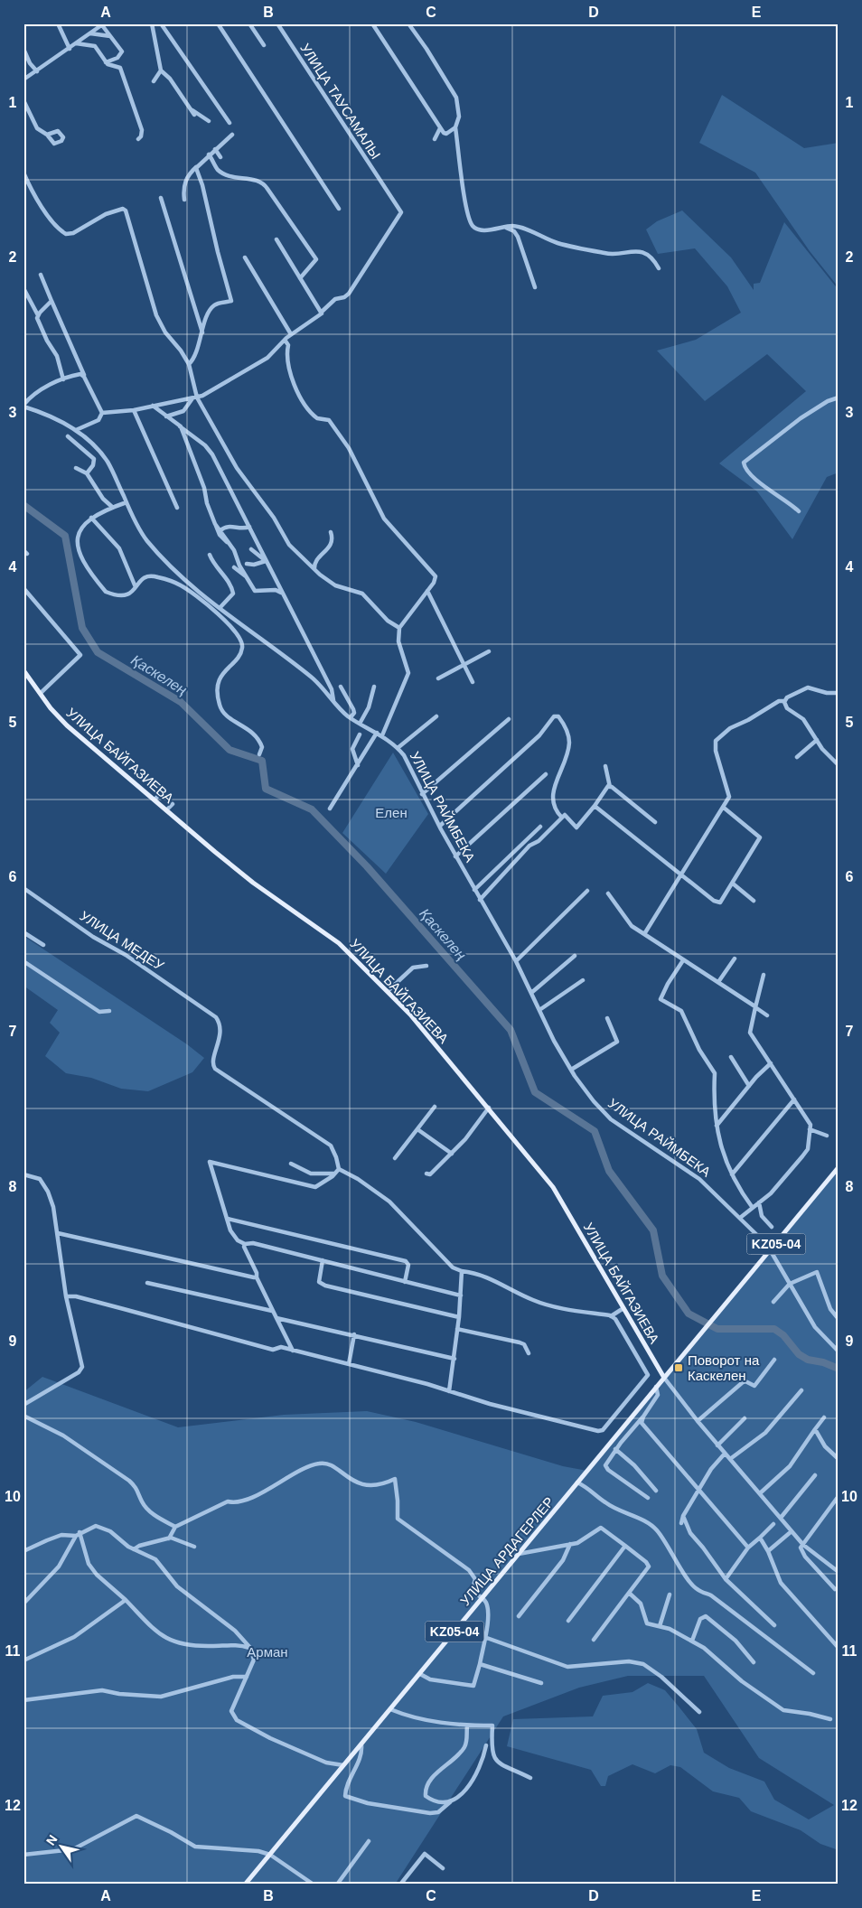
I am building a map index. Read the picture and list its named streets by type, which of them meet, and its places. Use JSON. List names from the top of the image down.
{
  "streets": {
    "main road": ["УЛИЦА БАЙГАЗИЕВА", "KZ05-04", "УЛИЦА АРДАГЕРЛЕР"],
    "street": ["УЛИЦА ТАУСАМАЛЫ", "УЛИЦА РАЙМБЕКА", "УЛИЦА МЕДЕУ"]
  },
  "crossings": [
    ["УЛИЦА БАЙГАЗИЕВА", "KZ05-04"],
    ["УЛИЦА БАЙГАЗИЕВА", "УЛИЦА АРДАГЕРЛЕР"],
    ["УЛИЦА РАЙМБЕКА", "KZ05-04"],
    ["KZ05-04", "УЛИЦА АРДАГЕРЛЕР"]
  ],
  "water": ["Қаскелең"],
  "parks": ["Елен", "Арман"],
  "places": {
    "transit": ["Поворот на Каскелен"]
  },
  "north": "top left",
  "grid": {
    "columns": [
      "A",
      "B",
      "C",
      "D",
      "E"
    ],
    "rows": [
      "1",
      "2",
      "3",
      "4",
      "5",
      "6",
      "7",
      "8",
      "9",
      "10",
      "11",
      "12"
    ]
  }
}
